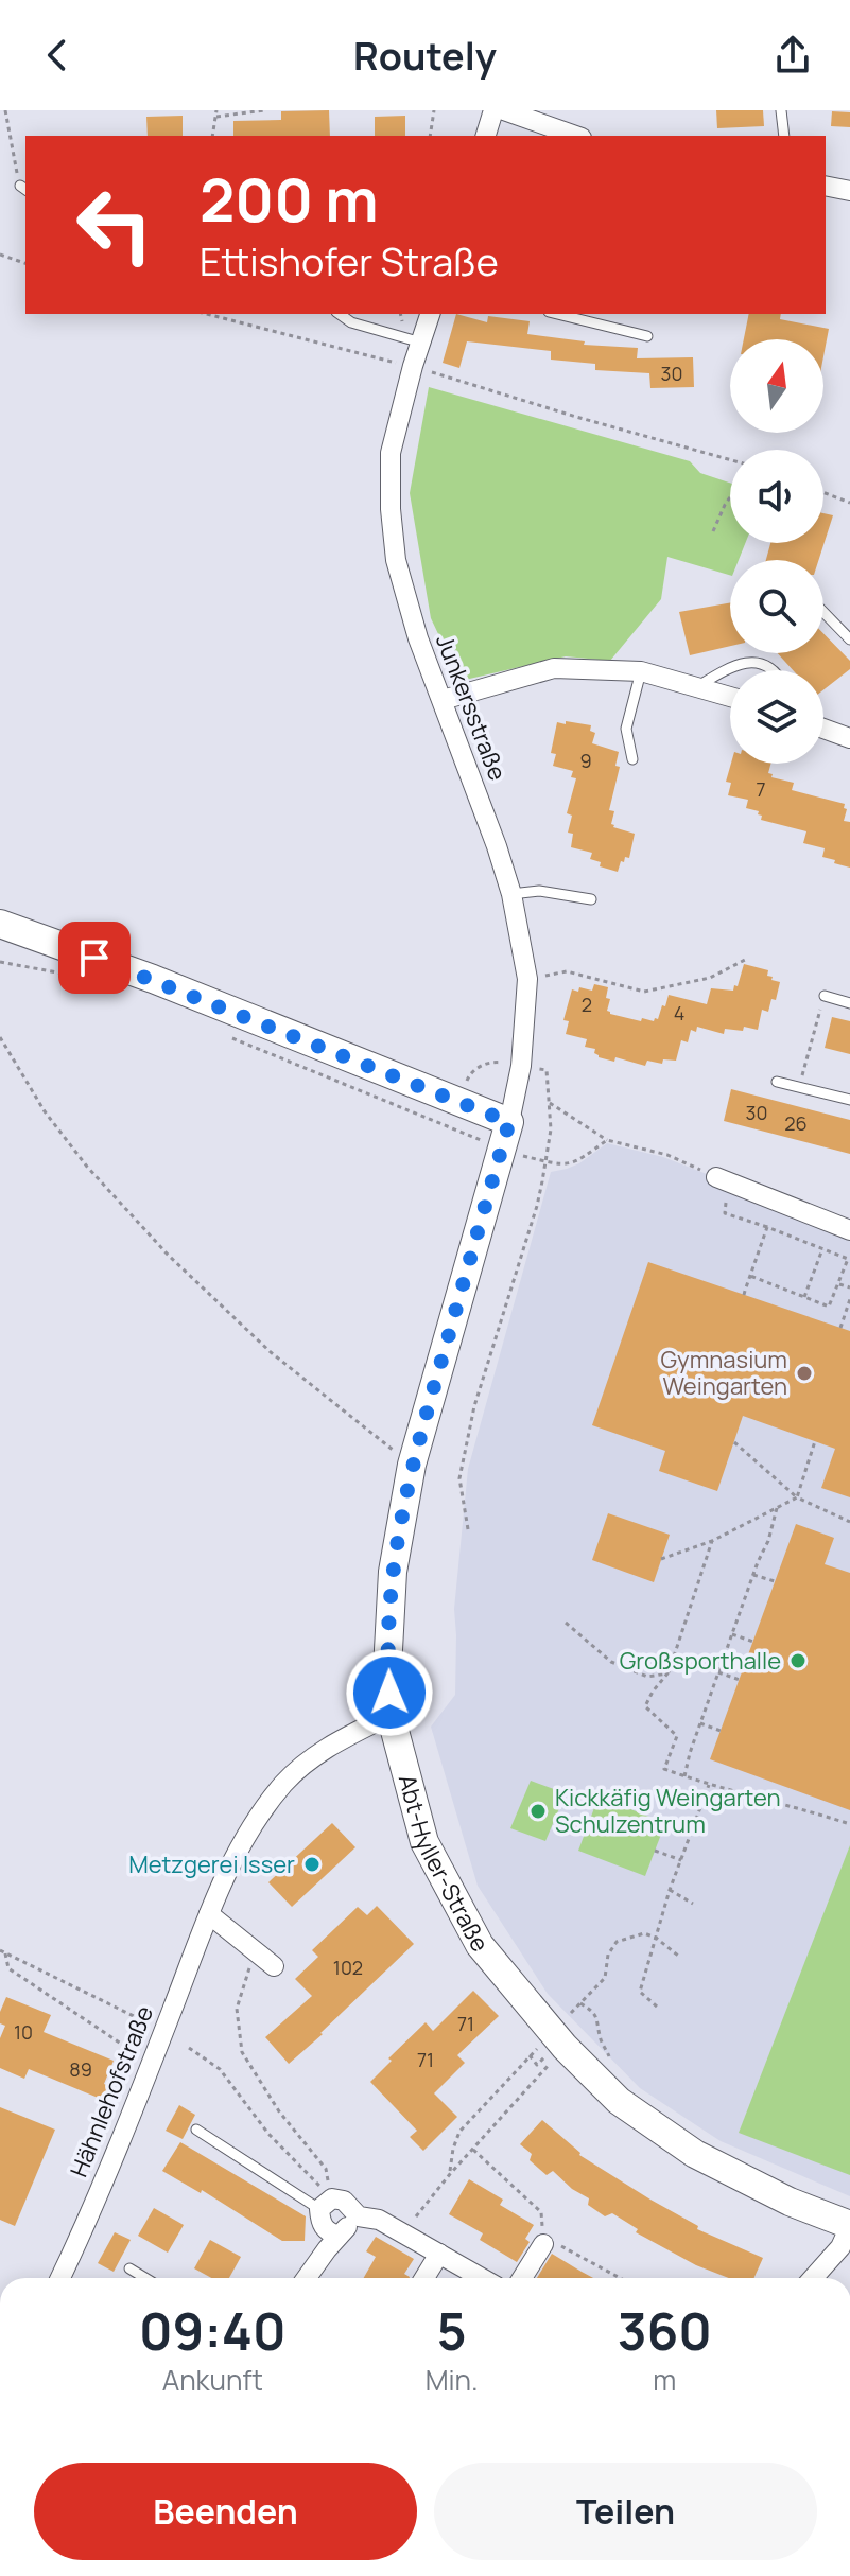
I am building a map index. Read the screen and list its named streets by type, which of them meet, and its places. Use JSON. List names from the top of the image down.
{
  "streets": {
    "street": ["Junkersstraße", "Abt-Hyller-Straße", "Hähnlehofstraße"]
  },
  "crossings": [
    ["Junkersstraße", "Abt-Hyller-Straße"],
    ["Abt-Hyller-Straße", "Hähnlehofstraße"]
  ],
  "places": [
    "Gymnasium Weingarten",
    "Großsporthalle",
    "Kickkäfig Weingarten Schulzentrum",
    "Metzgerei Isser"
  ],
  "house_numbers": [
    "30",
    "9",
    "7",
    "2",
    "4",
    "30",
    "26",
    "102",
    "71",
    "10",
    "71",
    "89"
  ],
  "north": "top",
  "page": {
    "header": "Routely",
    "turn": ["200 m", "Ettishofer Straße"],
    "eta": [
      "09:40",
      "Ankunft",
      "5",
      "Min.",
      "360",
      "m"
    ],
    "buttons": ["Beenden", "Teilen"]
  }
}
